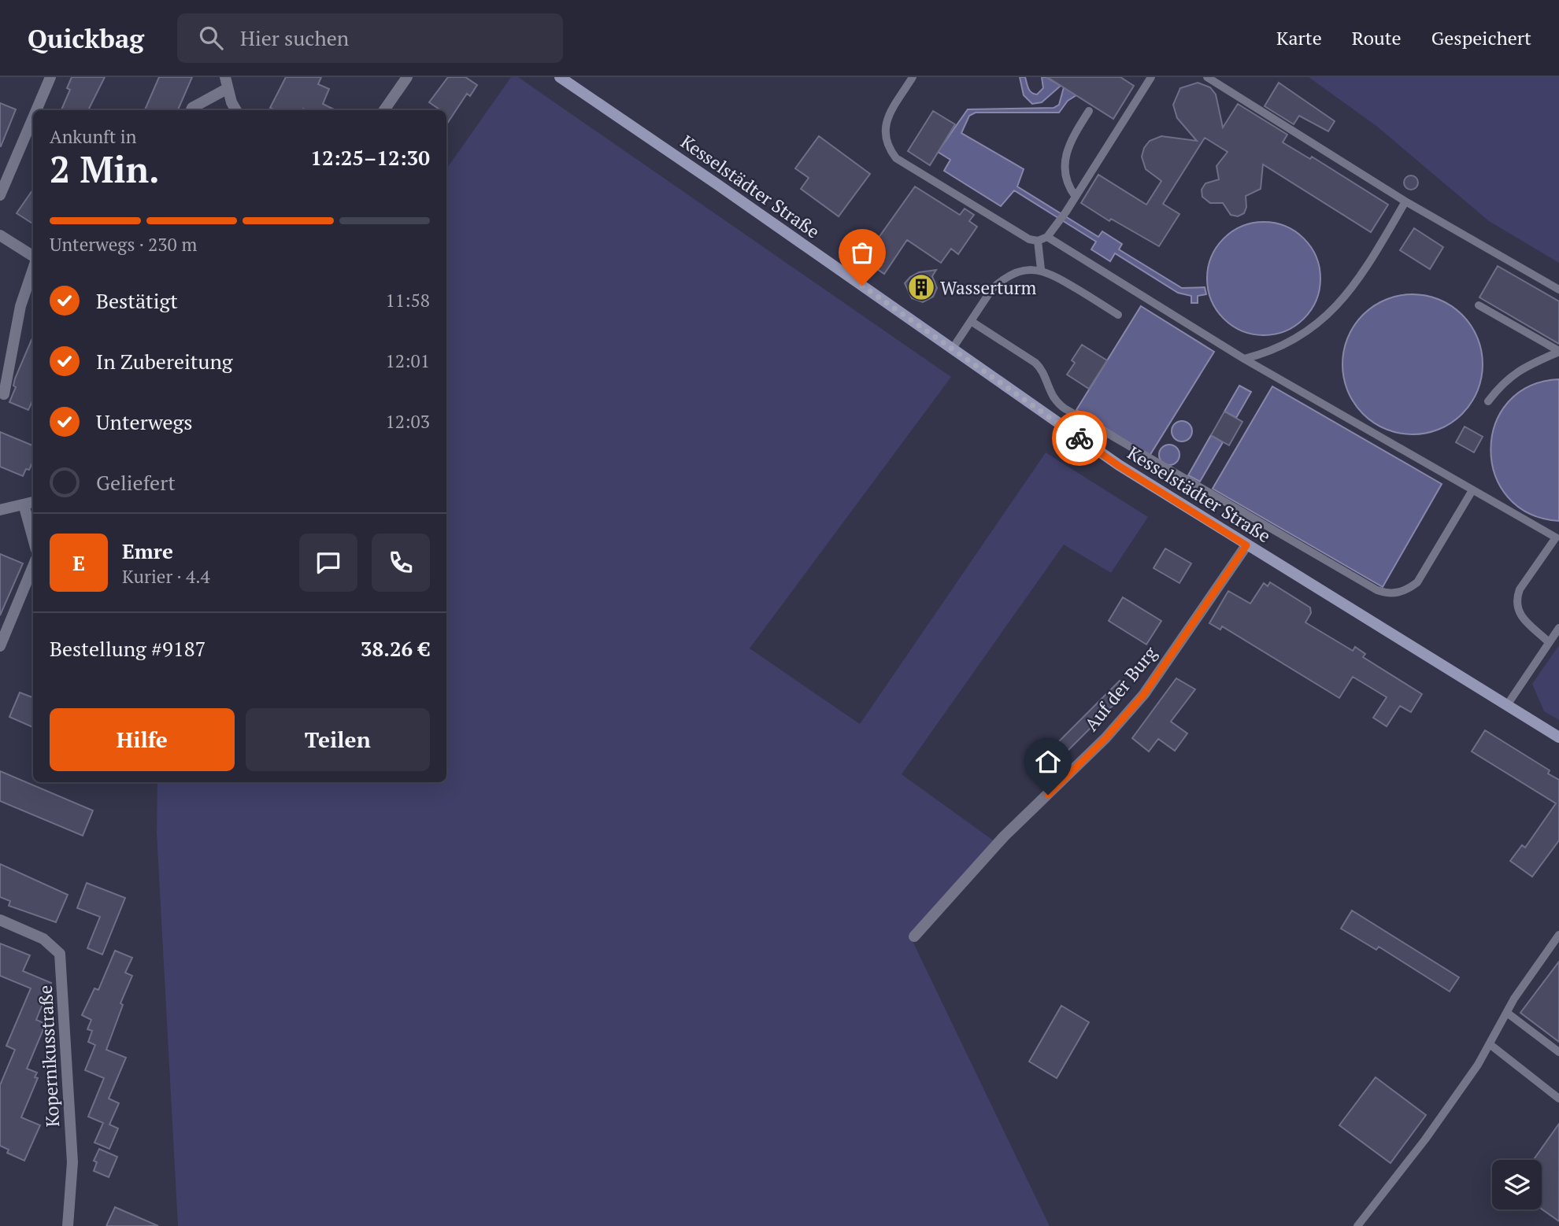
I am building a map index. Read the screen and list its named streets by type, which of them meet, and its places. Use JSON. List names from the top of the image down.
{
  "streets": {
    "main road": ["Kesselstädter Straße"],
    "street": ["Auf der Burg", "Kopernikusstraße"]
  },
  "crossings": [
    ["Kesselstädter Straße", "Auf der Burg"]
  ],
  "places": {
    "building": ["Wasserturm"]
  },
  "page": {
    "header": "Quickbag",
    "search": "Hier suchen",
    "nav": ["Karte", "Route", "Gespeichert"],
    "heading": ["2 Min.", "Ankunft in", "12:25–12:30"],
    "panel": [
      "Emre",
      "Kurier · 4.4",
      "Bestellung #9187",
      "38.26 €"
    ],
    "bar": "Unterwegs · 230 m",
    "list": [
      ["Bestätigt", "11:58"],
      ["In Zubereitung", "12:01"],
      ["Unterwegs", "12:03"],
      "Geliefert"
    ],
    "round": "E",
    "buttons": ["Hilfe", "Teilen"]
  }
}
